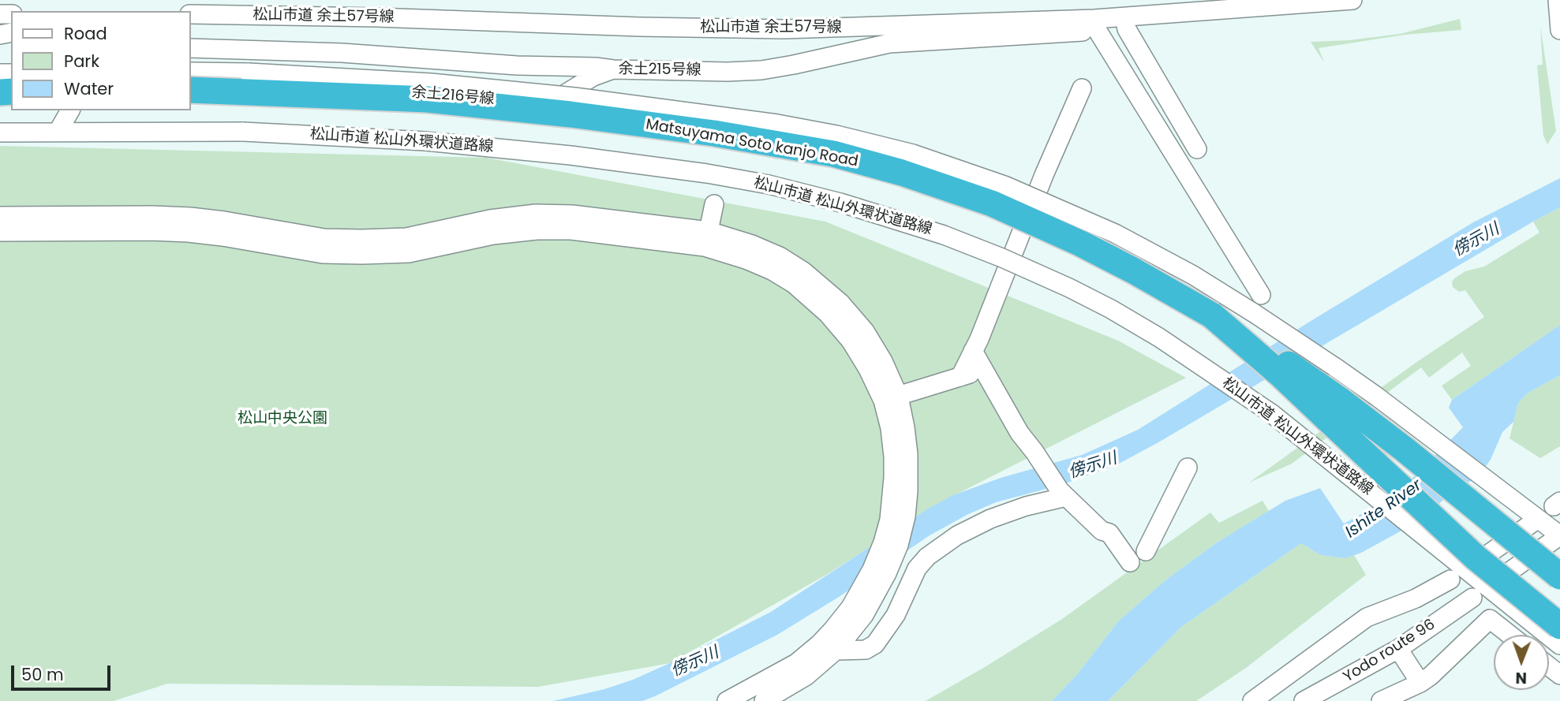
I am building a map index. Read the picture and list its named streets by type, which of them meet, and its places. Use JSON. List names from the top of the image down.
{
  "streets": {
    "highway": ["Matsuyama Soto kanjo Road"],
    "street": [
      "松山市道 余土57号線",
      "余土215号線",
      "余土216号線",
      "松山市道 松山外環状道路線",
      "Yodo route 96"
    ]
  },
  "crossings": [
    ["松山市道 余土57号線", "余土215号線"],
    ["余土215号線", "余土216号線"]
  ],
  "water": ["傍示川", "Ishite River"],
  "parks": ["松山中央公園"],
  "legend": ["Road", "Park", "Water"],
  "scale_bar": "50 m",
  "north": "bottom"
}
